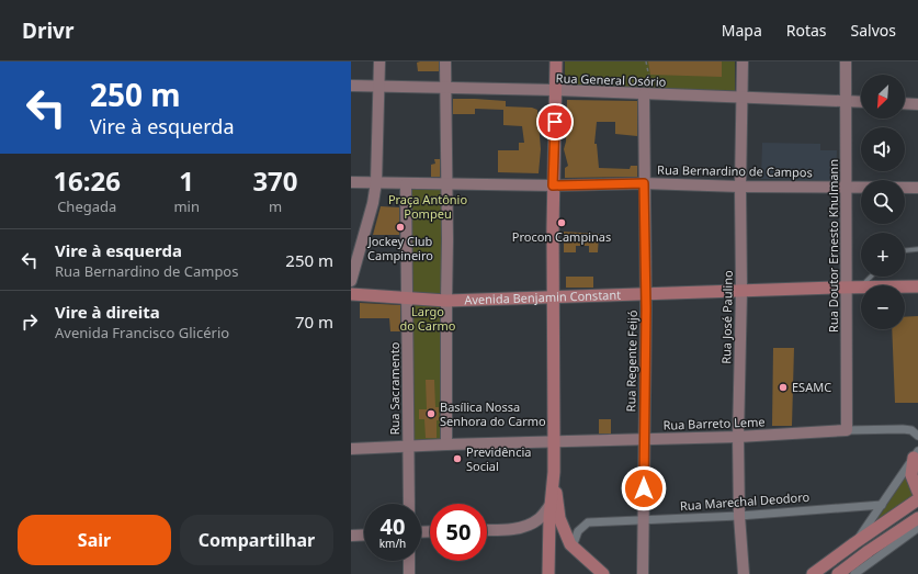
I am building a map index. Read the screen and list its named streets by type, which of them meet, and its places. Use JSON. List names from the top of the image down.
{
  "streets": {
    "main road": [
      "Rua General Osório",
      "Rua Bernardino de Campos",
      "Rua Doutor Ernesto Khulmann",
      "Avenida Benjamin Constant",
      "Rua José Paulino",
      "Rua Regente Feijó",
      "Rua Sacramento",
      "Rua Barreto Leme"
    ],
    "street": ["Rua Marechal Deodoro"]
  },
  "crossings": [
    ["Rua General Osório", "Rua Doutor Ernesto Khulmann"],
    ["Rua General Osório", "Rua José Paulino"],
    ["Rua General Osório", "Rua Regente Feijó"],
    ["Rua Bernardino de Campos", "Rua Doutor Ernesto Khulmann"],
    ["Rua Bernardino de Campos", "Rua José Paulino"],
    ["Rua Bernardino de Campos", "Rua Regente Feijó"],
    ["Rua Bernardino de Campos", "Rua Sacramento"],
    ["Rua Doutor Ernesto Khulmann", "Avenida Benjamin Constant"],
    ["Rua Doutor Ernesto Khulmann", "Rua Barreto Leme"],
    ["Avenida Benjamin Constant", "Rua José Paulino"],
    ["Avenida Benjamin Constant", "Rua Regente Feijó"],
    ["Avenida Benjamin Constant", "Rua Sacramento"],
    ["Rua José Paulino", "Rua Barreto Leme"],
    ["Rua José Paulino", "Rua Marechal Deodoro"],
    ["Rua Regente Feijó", "Rua Barreto Leme"],
    ["Rua Regente Feijó", "Rua Marechal Deodoro"],
    ["Rua Sacramento", "Rua Barreto Leme"]
  ],
  "parks": ["Praça Antônio Pompeu", "Largo do Carmo"],
  "places": [
    "Procon Campinas",
    "Jockey Club Campineiro",
    "ESAMC",
    "Basílica Nossa Senhora do Carmo",
    "Previdência Social"
  ],
  "north": "bottom left",
  "page": {
    "header": "Drivr",
    "nav": ["Mapa", "Rotas", "Salvos"],
    "turn": ["250 m", "Vire à esquerda"],
    "map_buttons": ["+", "−"],
    "eta": [
      "16:26",
      "Chegada",
      "1",
      "min",
      "370",
      "m"
    ],
    "list": [
      {
        "name": "Vire à esquerda",
        "note": "Rua Bernardino de Campos",
        "value": "250 m"
      },
      {
        "name": "Vire à direita",
        "note": "Avenida Francisco Glicério",
        "value": "70 m"
      }
    ],
    "speed": "40 km/h",
    "limit": "50",
    "buttons": ["Sair", "Compartilhar"]
  }
}
